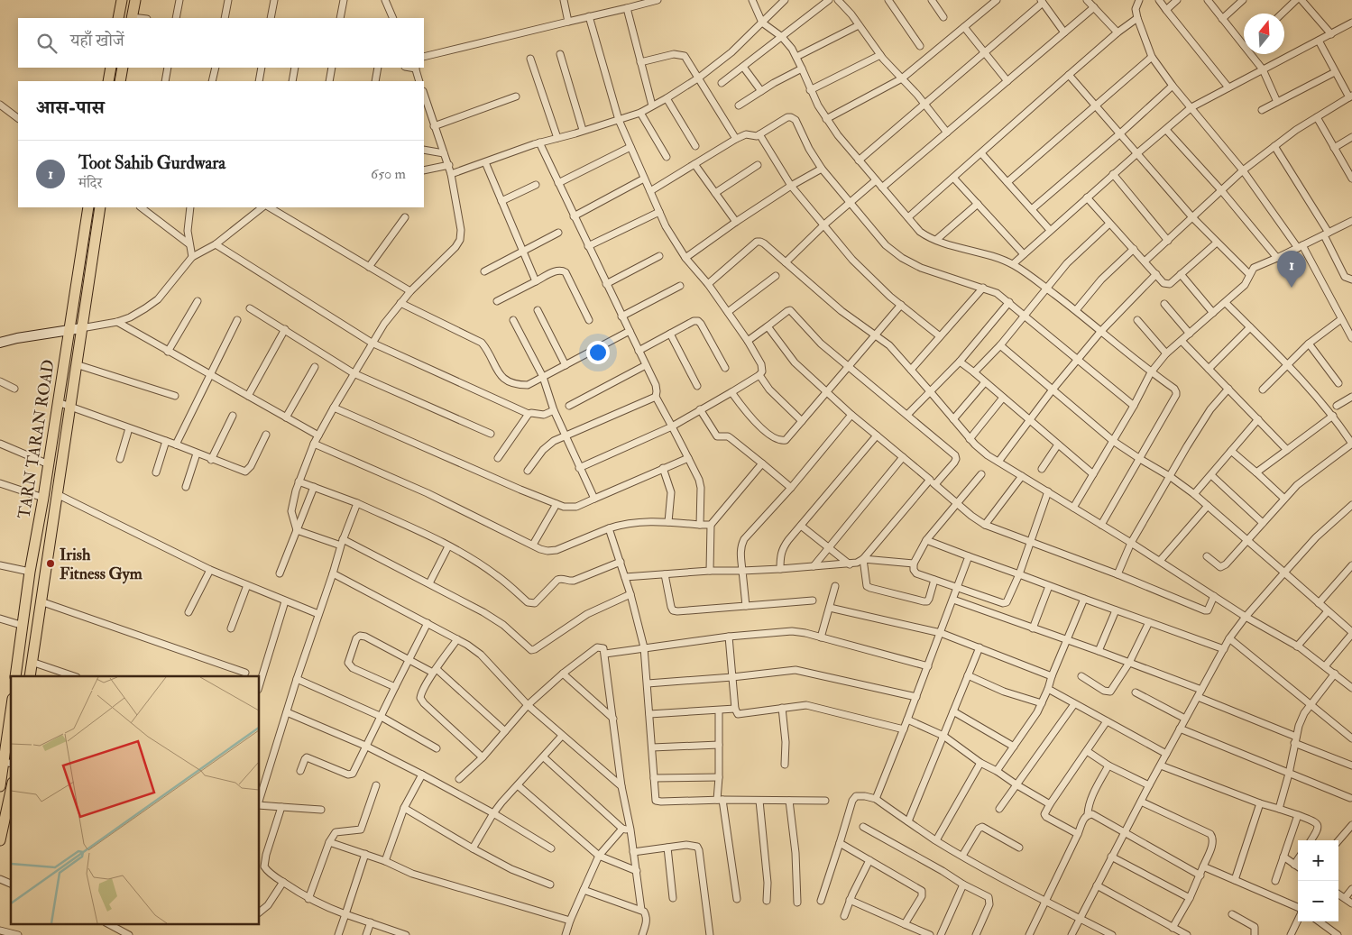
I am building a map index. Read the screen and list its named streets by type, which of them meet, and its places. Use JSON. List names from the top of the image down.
{
  "streets": {
    "main road": ["TARN TARAN ROAD"]
  },
  "places": ["Irish Fitness Gym"],
  "north": "top",
  "page": {
    "search": "यहाँ खोजें",
    "heading": "आस-पास",
    "list": [
      {
        "mark": "1",
        "name": "Toot Sahib Gurdwara",
        "note": "मंदिर",
        "value": "650 m"
      }
    ],
    "pins": "1",
    "map_buttons": ["+", "−"]
  }
}
